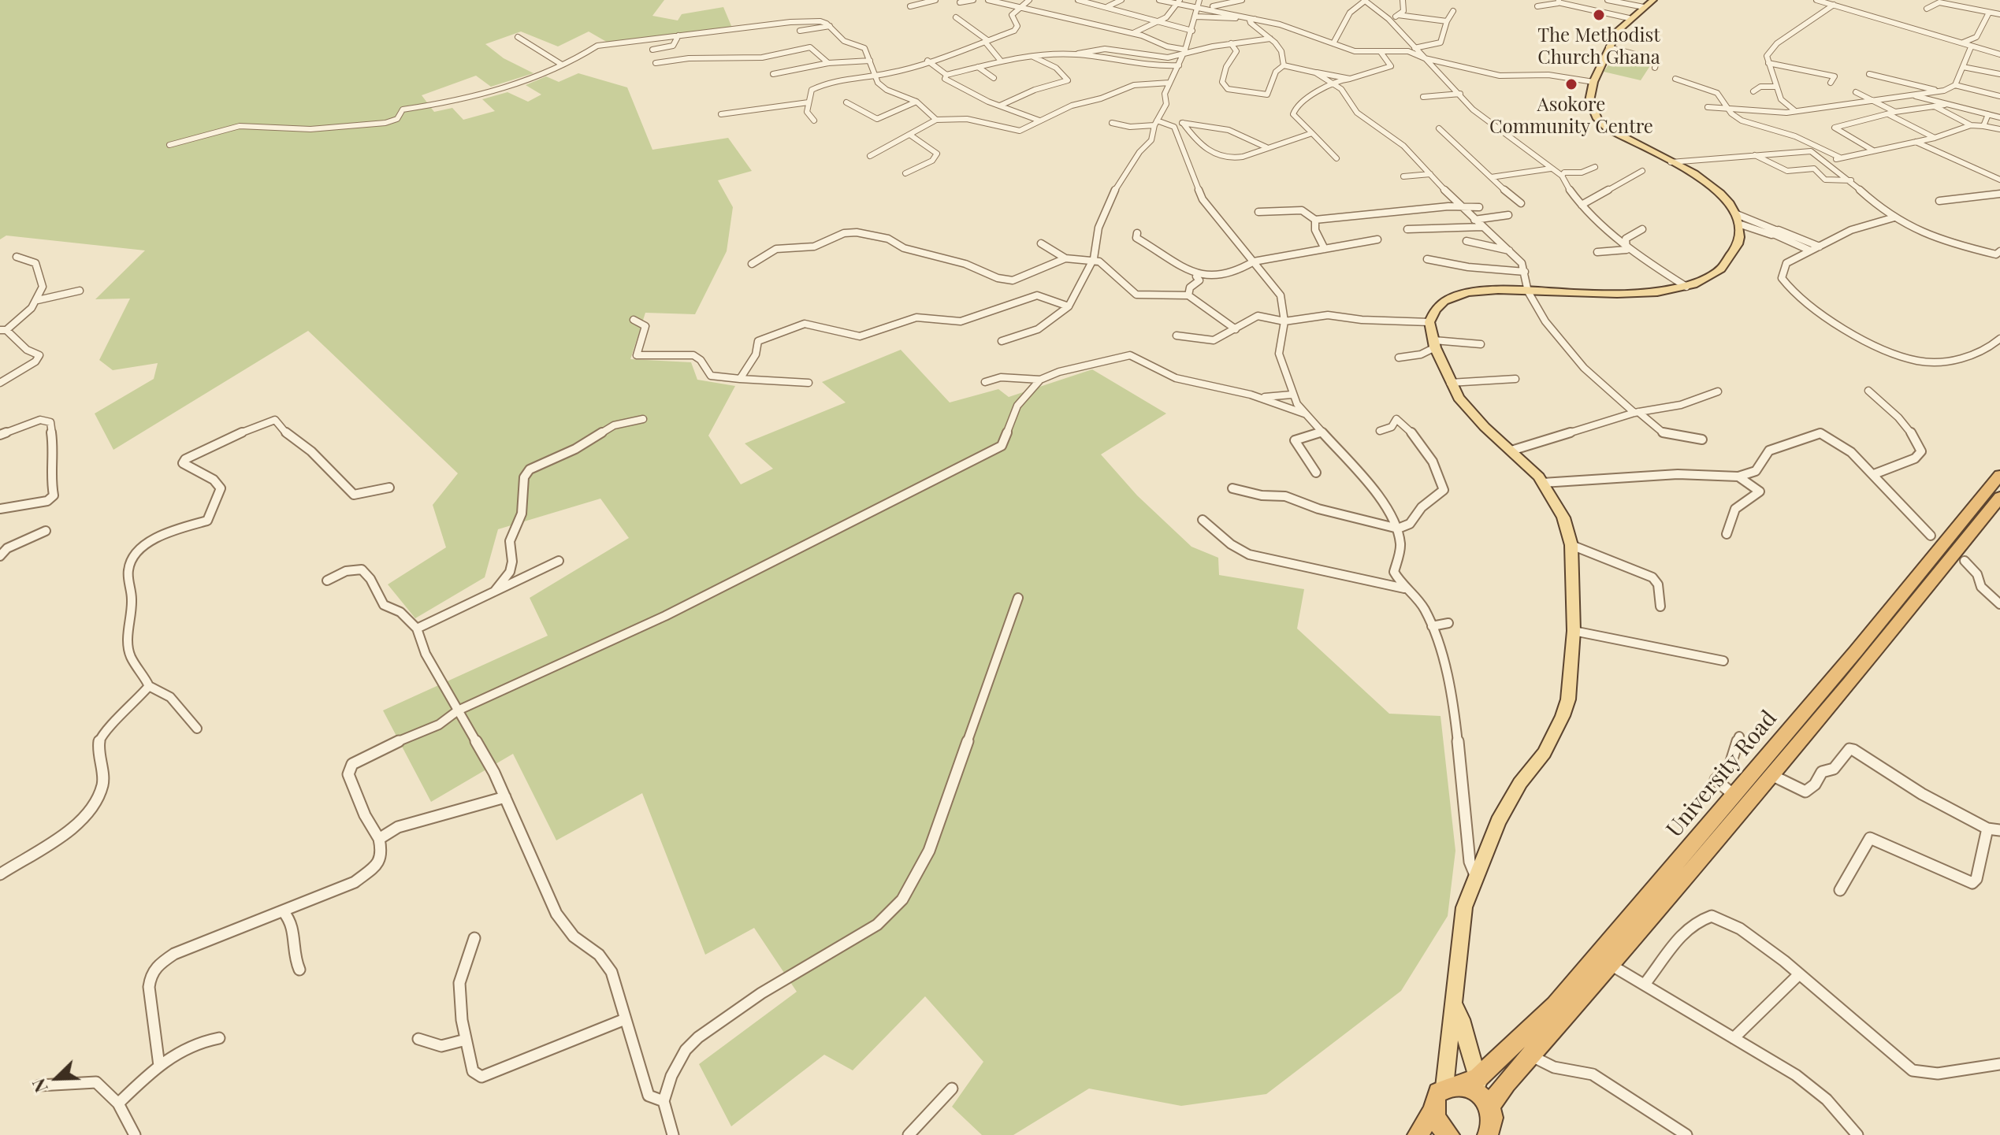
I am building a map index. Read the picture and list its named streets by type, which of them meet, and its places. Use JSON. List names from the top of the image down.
{
  "streets": {
    "highway": ["University Road"]
  },
  "places": ["The Methodist Church Ghana", "Asokore Community Centre"],
  "north": "bottom left"
}
